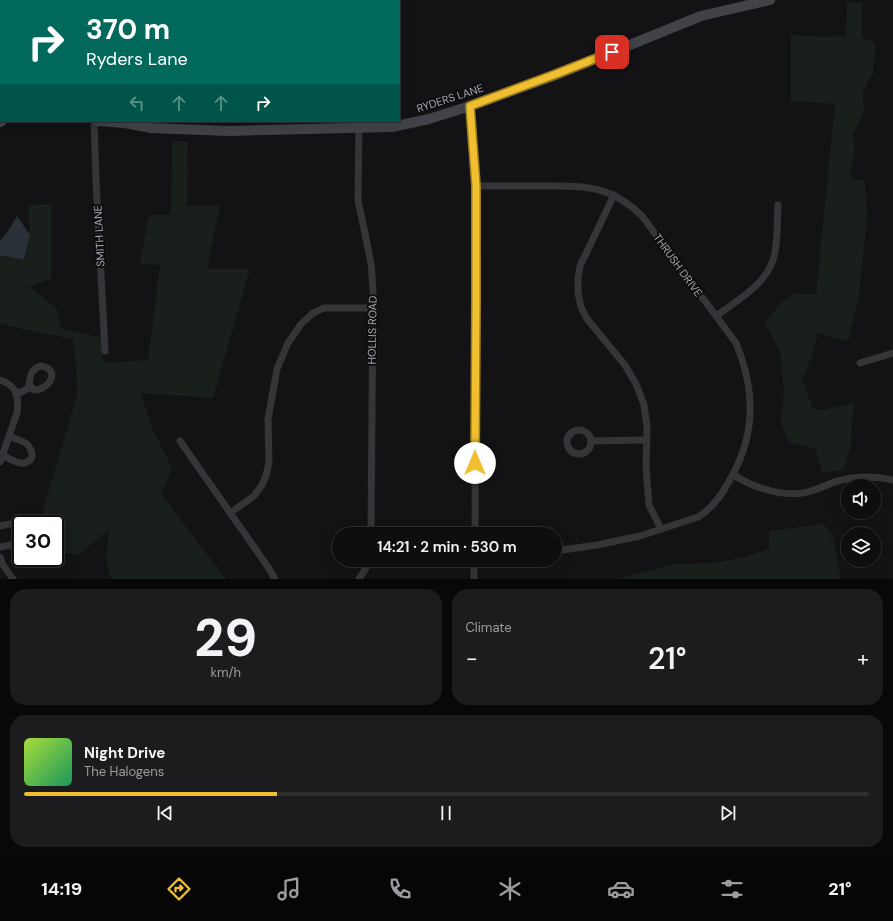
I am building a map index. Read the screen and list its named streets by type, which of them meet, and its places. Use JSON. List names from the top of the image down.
{
  "streets": {
    "main road": ["RYDERS LANE"],
    "street": ["SMITH LANE", "THRUSH DRIVE", "HOLLIS ROAD"]
  },
  "crossings": [
    ["RYDERS LANE", "HOLLIS ROAD"]
  ],
  "page": {
    "turn": ["370 m", "Ryders Lane"],
    "limit": "30",
    "trip": "14:21 · 2 min · 530 m",
    "tile": [
      ["29", "km/h"],
      "Climate"
    ],
    "heat": ["−", "21°", "+"],
    "song": ["Night Drive", "The Halogens"],
    "tabs": ["14:19", "21°"]
  }
}
